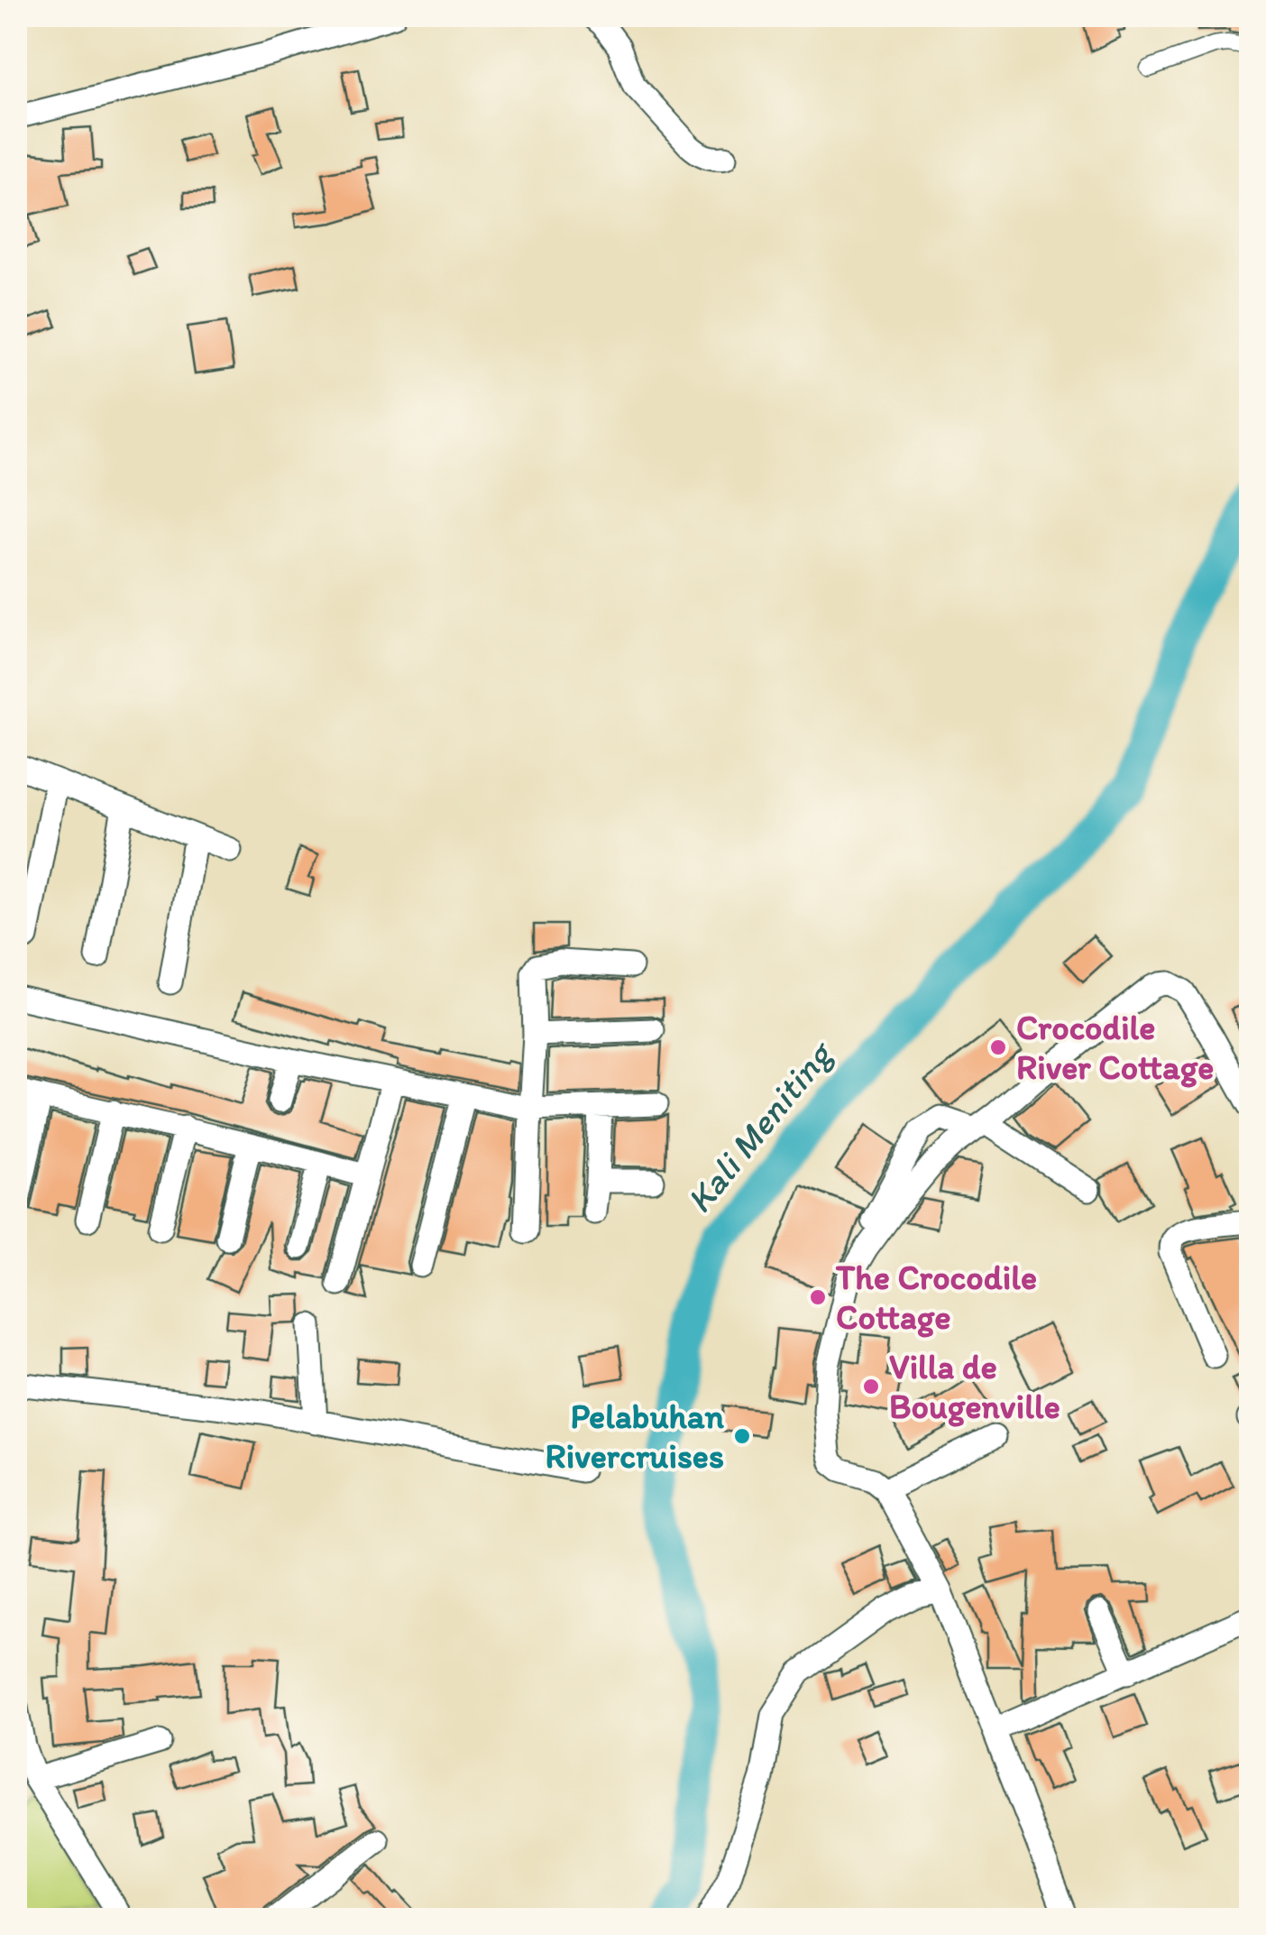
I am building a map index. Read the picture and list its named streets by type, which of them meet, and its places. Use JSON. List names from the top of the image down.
{
  "water": ["Kali Meniting"],
  "places": [
    "Crocodile River Cottage",
    "The Crocodile Cottage",
    "Villa de Bougenville",
    "Pelabuhan Rivercruises"
  ]
}
